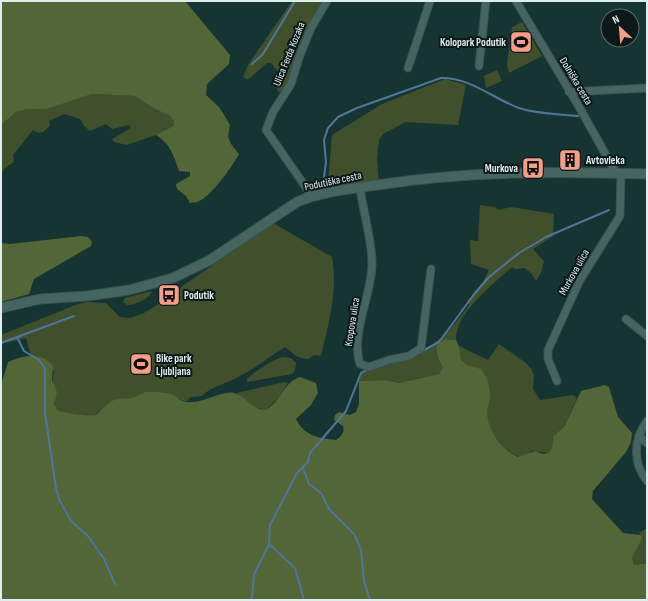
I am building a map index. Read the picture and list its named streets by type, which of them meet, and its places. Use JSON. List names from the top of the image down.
{
  "streets": {
    "street": [
      "Ulica Ferda Kozaka",
      "Dolniška cesta",
      "Podutiška cesta",
      "Murkova ulica",
      "Kropova ulica"
    ]
  },
  "crossings": [
    ["Ulica Ferda Kozaka", "Podutiška cesta"],
    ["Dolniška cesta", "Podutiška cesta"],
    ["Dolniška cesta", "Murkova ulica"],
    ["Podutiška cesta", "Murkova ulica"],
    ["Podutiška cesta", "Kropova ulica"]
  ],
  "places": {
    "sports": ["Kolopark Podutik", "Bike park Ljubljana"],
    "building": ["Avtovleka"],
    "bus stop": ["Murkova", "Podutik"]
  },
  "north": "top left"
}
